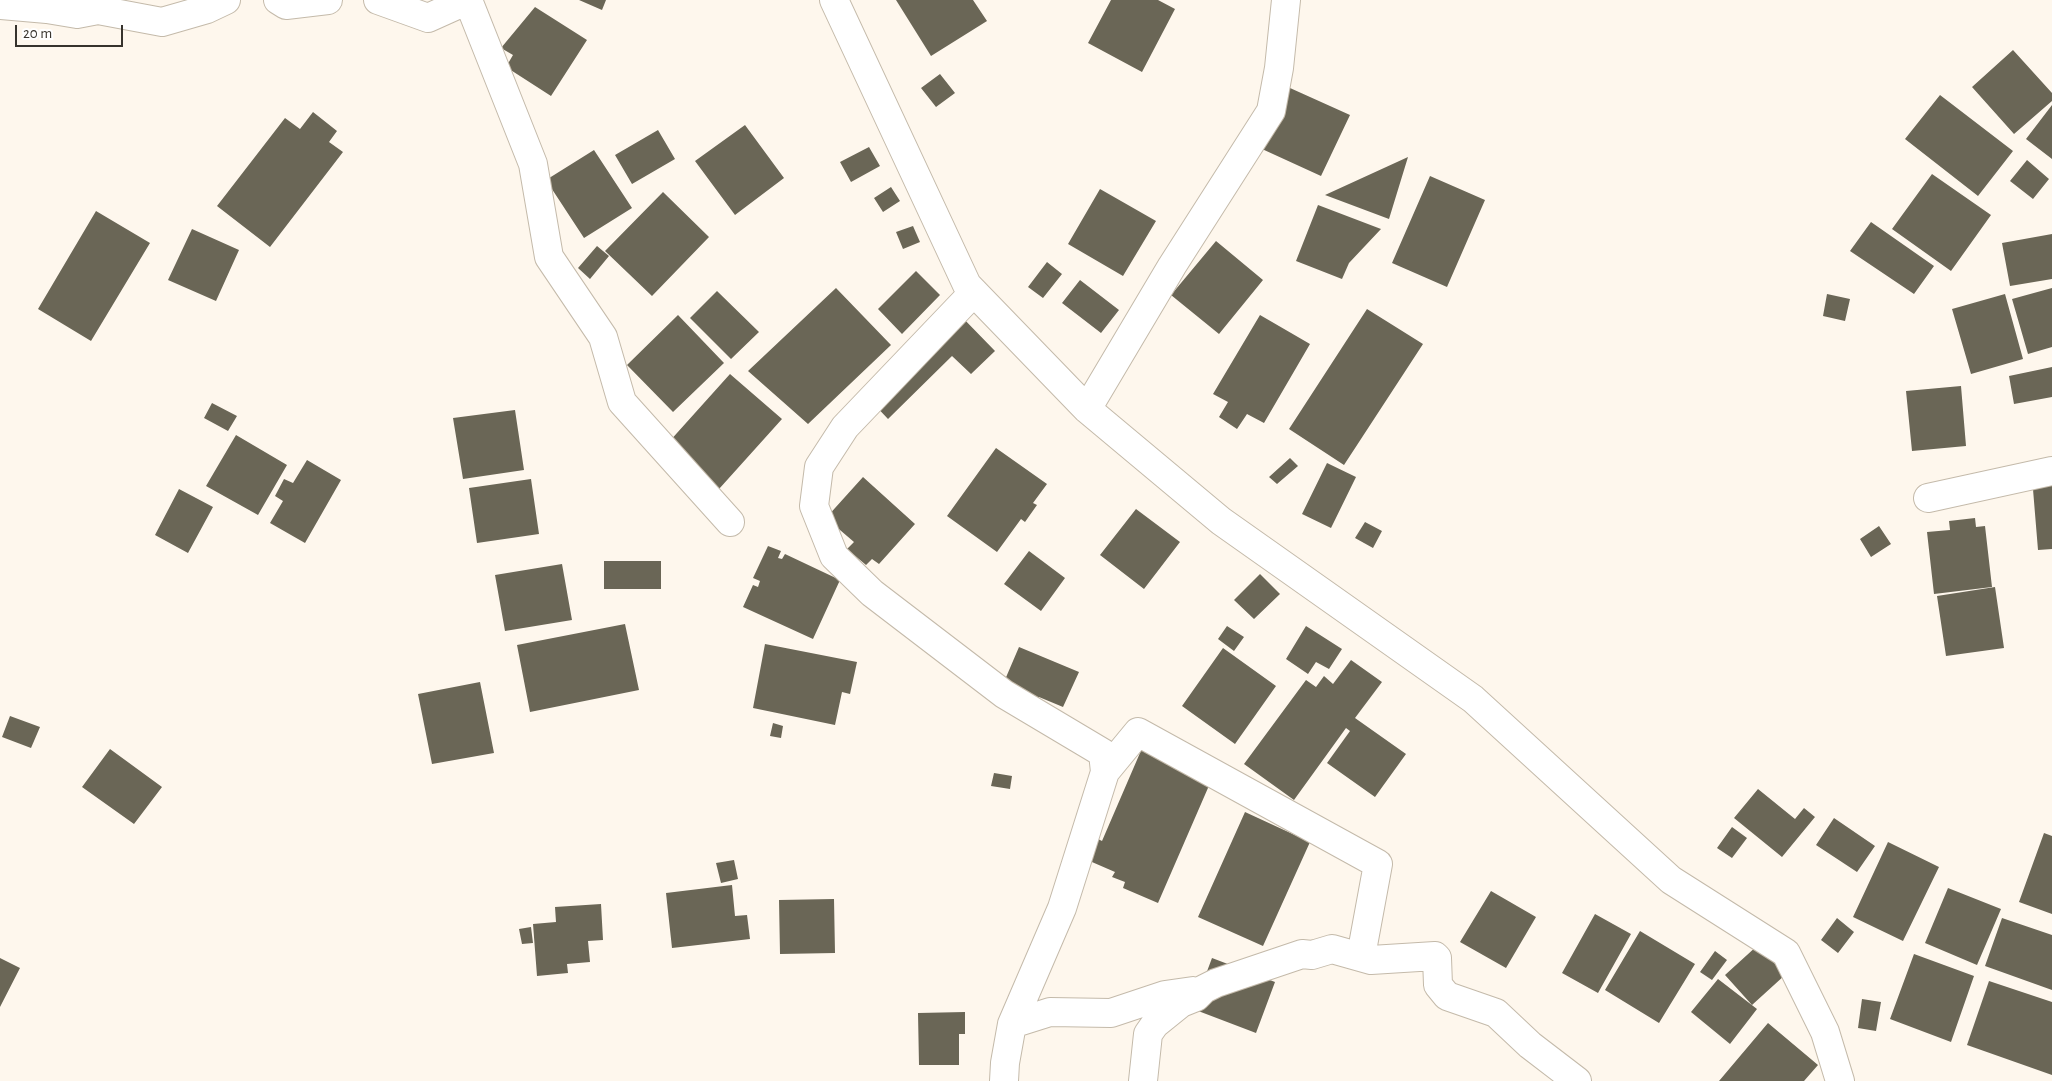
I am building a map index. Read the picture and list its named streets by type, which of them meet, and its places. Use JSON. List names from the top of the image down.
{
  "scale_bar": "20 m"
}
